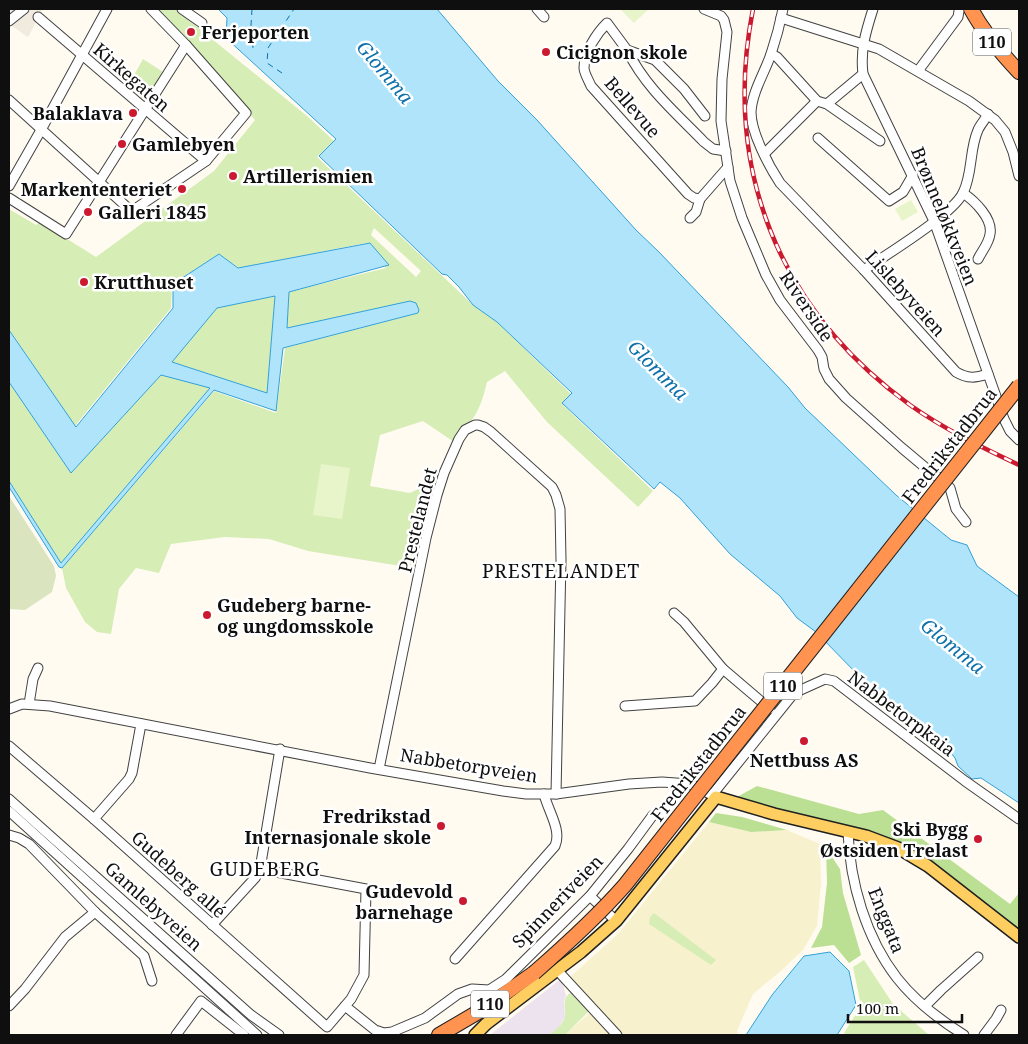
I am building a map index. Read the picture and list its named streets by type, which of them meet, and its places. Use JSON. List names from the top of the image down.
{
  "streets": {
    "highway": ["110", "Fredrikstadbrua"],
    "main road": ["Nabbetorpveien"],
    "street": [
      "Kirkegaten",
      "Bellevue",
      "Brønneløkkveien",
      "Lislebyveien",
      "Riverside",
      "Prestelandet",
      "Nabbetorpkaia",
      "Gudeberg allé",
      "Spinneriveien",
      "Gamlebyveien",
      "Enggata"
    ]
  },
  "crossings": [
    ["Brønneløkkveien", "Lislebyveien"],
    ["Prestelandet", "Nabbetorpveien"],
    ["Nabbetorpkaia", "Nabbetorpveien"],
    ["Nabbetorpveien", "Enggata"],
    ["Gudeberg allé", "Spinneriveien"]
  ],
  "districts": ["PRESTELANDET", "GUDEBERG"],
  "water": ["Glomma"],
  "places": [
    "Ferjeporten",
    "Cicignon skole",
    "Balaklava",
    "Gamlebyen",
    "Artillerismien",
    "Markententeriet",
    "Galleri 1845",
    "Krutthuset",
    "Gudeberg barne- og ungdomsskole",
    "Nettbuss AS",
    "Fredrikstad Internasjonale skole",
    "Ski Bygg Østsiden Trelast",
    "Gudevold barnehage"
  ],
  "scale_bar": "100 m"
}
